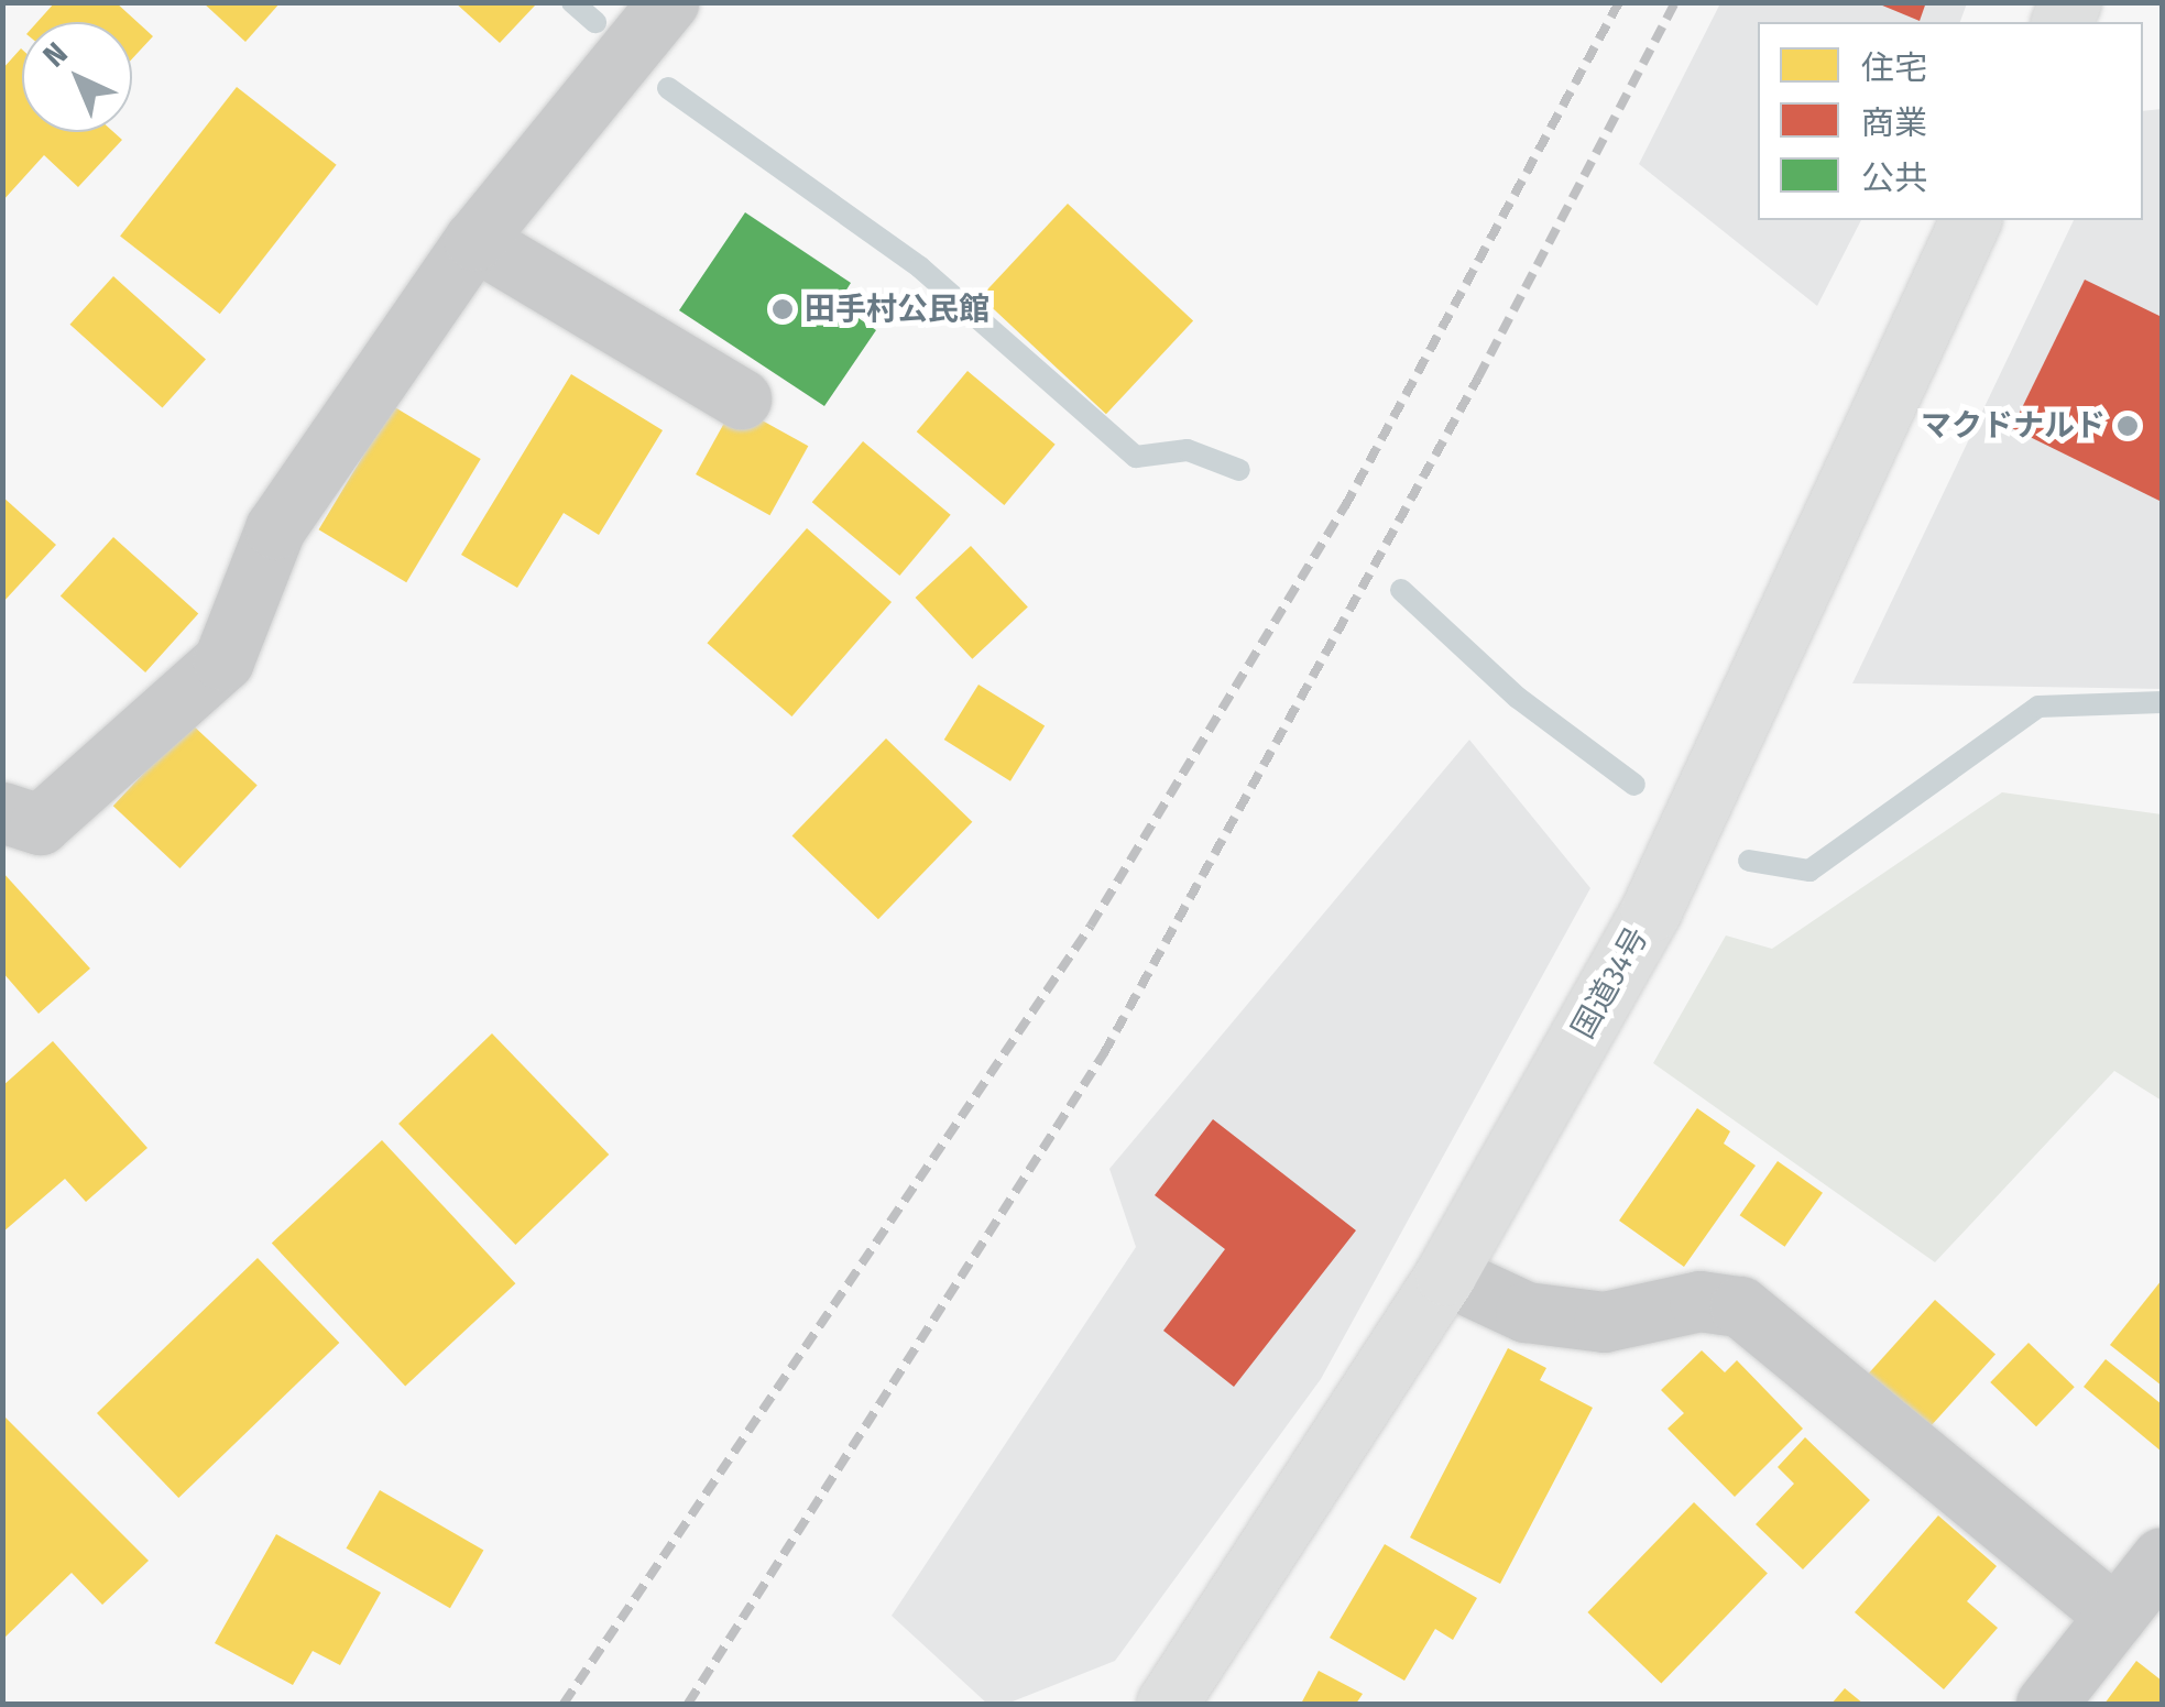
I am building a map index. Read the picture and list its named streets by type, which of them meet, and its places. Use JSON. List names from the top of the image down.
{
  "streets": {
    "highway": ["国道34号"]
  },
  "places": ["田手村公民館", "マクドナルド"],
  "legend": ["住宅", "商業", "公共"],
  "north": "top left"
}
